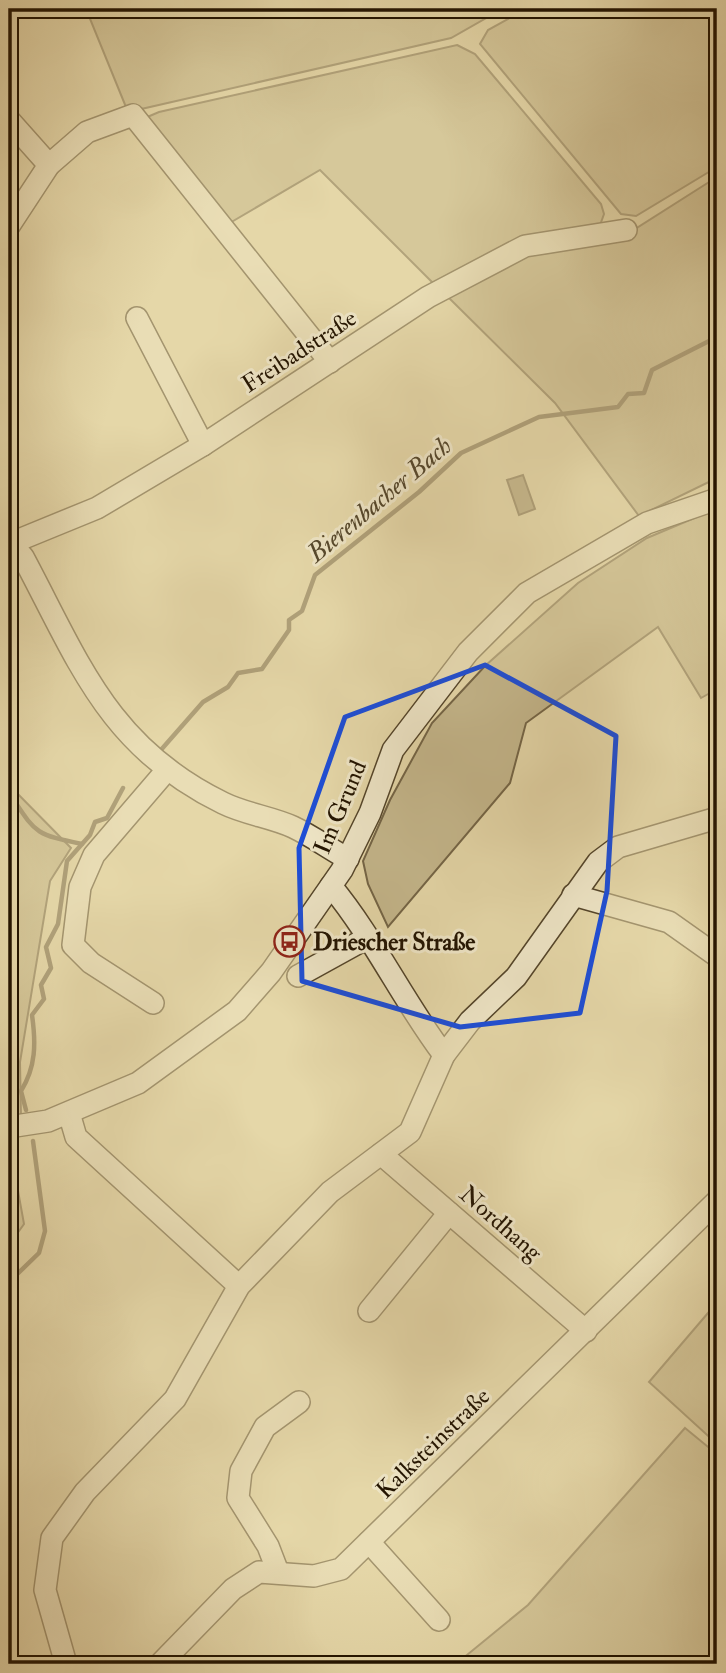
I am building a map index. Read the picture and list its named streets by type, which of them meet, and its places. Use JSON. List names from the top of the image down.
{
  "streets": {
    "street": [
      "Freibadstraße",
      "Im Grund",
      "Nordhang",
      "Kalksteinstraße"
    ]
  },
  "crossings": [
    ["Nordhang", "Kalksteinstraße"]
  ],
  "water": ["Bierenbacher Bach"],
  "places": {
    "bus stop": ["Driescher Straße"]
  }
}
